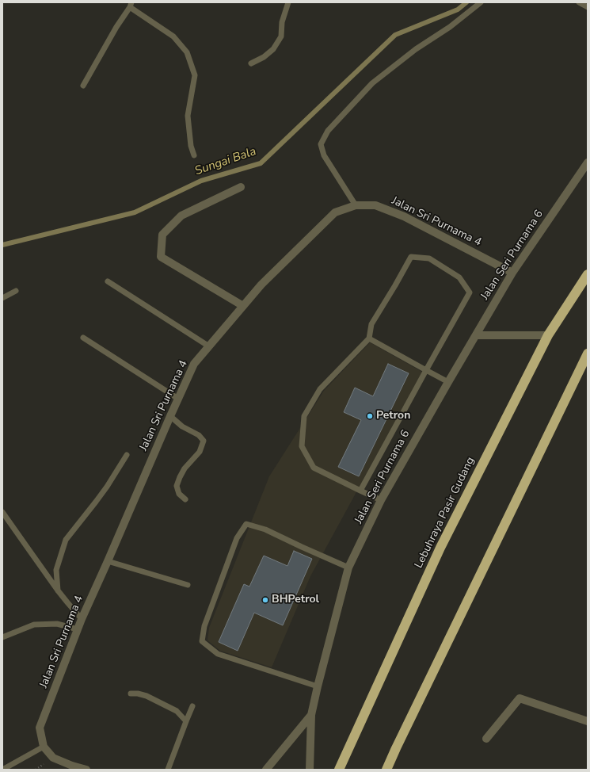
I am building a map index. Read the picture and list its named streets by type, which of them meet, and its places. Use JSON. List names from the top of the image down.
{
  "streets": {
    "highway": ["Lebuhraya Pasir Gudang"],
    "street": ["Jalan Sri Purnama 4", "Jalan Seri Purnama 6"]
  },
  "crossings": [
    ["Jalan Sri Purnama 4", "Jalan Seri Purnama 6"]
  ],
  "water": ["Sungai Bala"],
  "places": ["Petron", "BHPetrol"]
}
